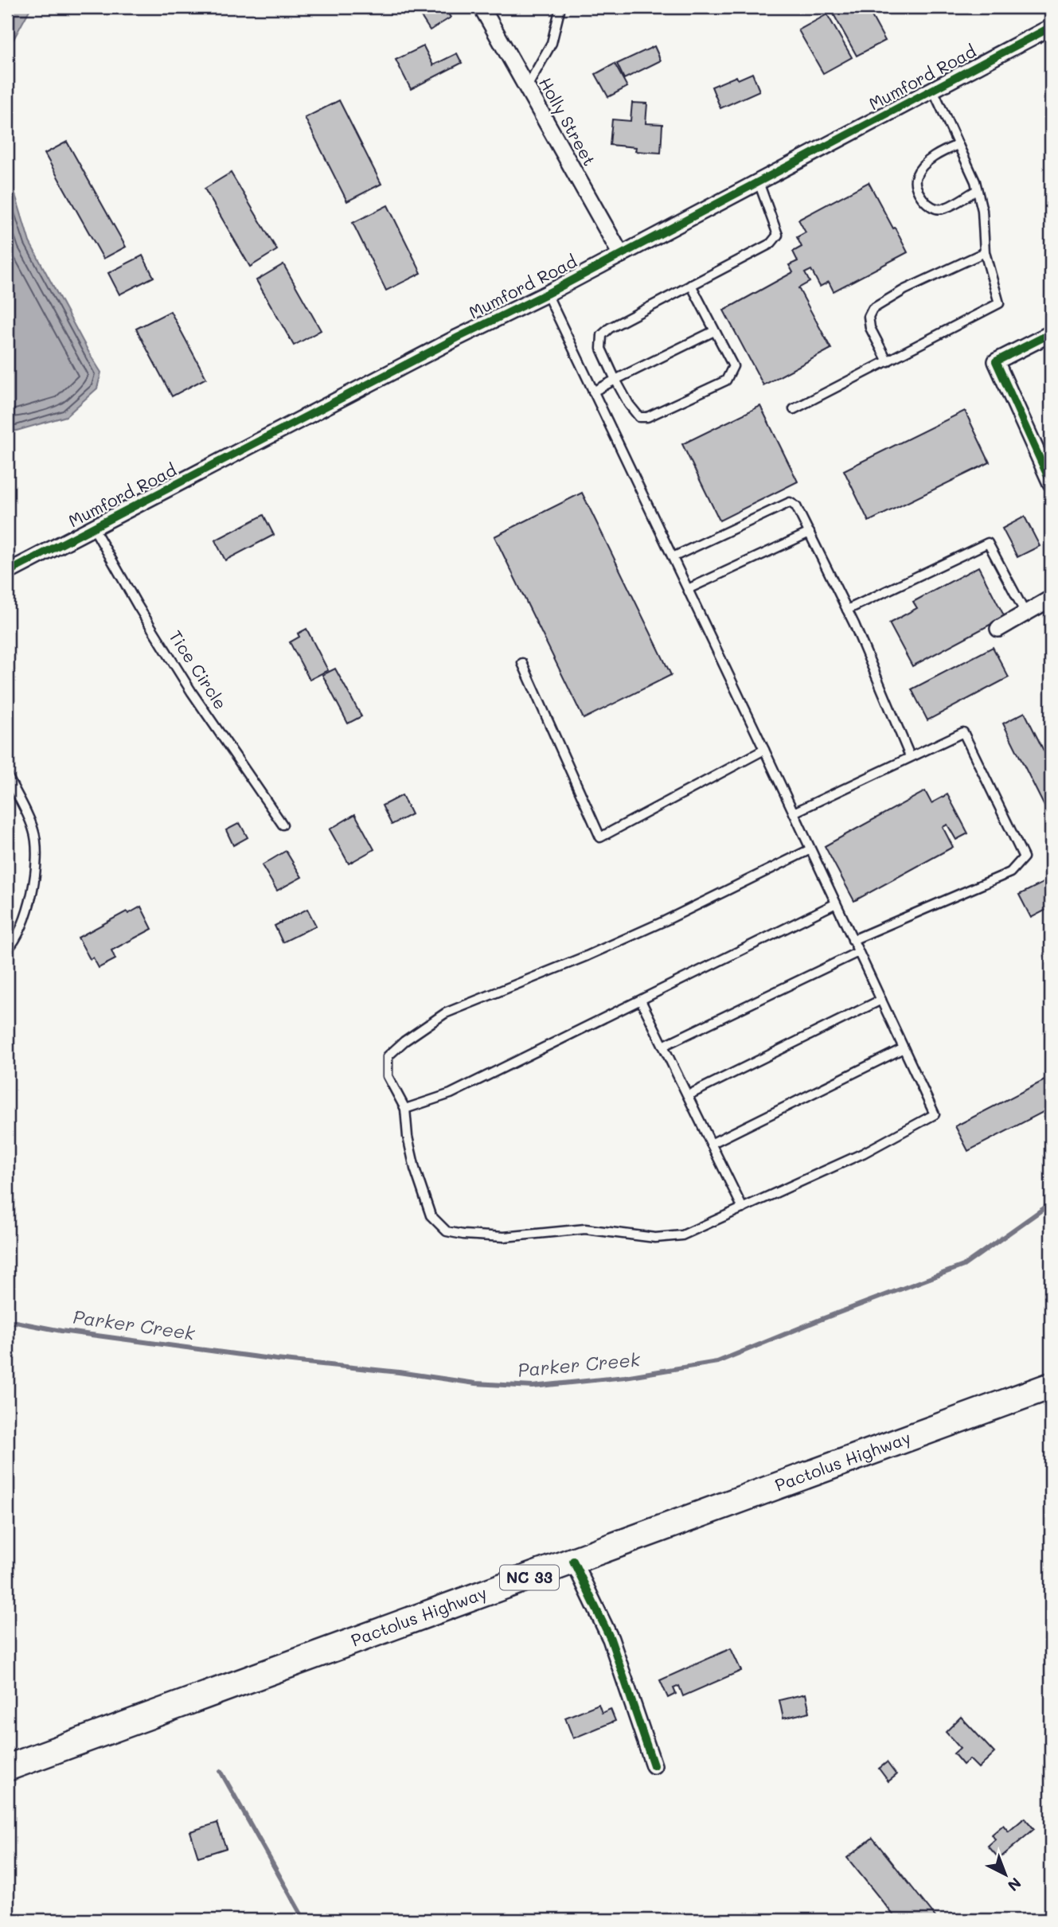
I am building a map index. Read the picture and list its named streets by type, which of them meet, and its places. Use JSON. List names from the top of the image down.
{
  "streets": {
    "main road": ["Pactolus Highway", "NC 33"],
    "street": ["Mumford Road", "Holly Street"],
    "lane": ["Tice Circle"]
  },
  "crossings": [
    ["Mumford Road", "Holly Street"],
    ["Mumford Road", "Tice Circle"]
  ],
  "water": ["Parker Creek"],
  "north": "bottom right"
}
